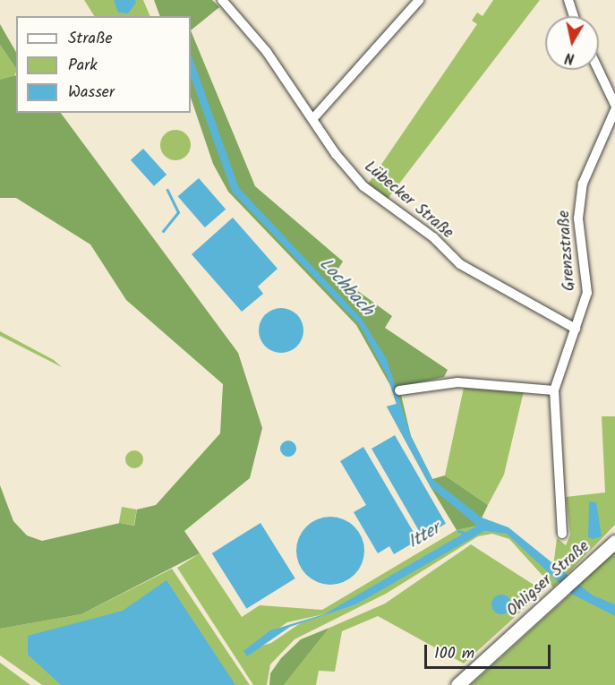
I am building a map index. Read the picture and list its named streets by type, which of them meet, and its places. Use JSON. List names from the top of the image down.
{
  "streets": {
    "main road": ["Ohligser Straße"],
    "street": ["Lübecker Straße", "Grenzstraße"]
  },
  "crossings": [
    ["Lübecker Straße", "Grenzstraße"]
  ],
  "water": ["Lochbach", "Itter"],
  "legend": ["Straße", "Park", "Wasser"],
  "scale_bar": "100 m",
  "north": "bottom"
}
